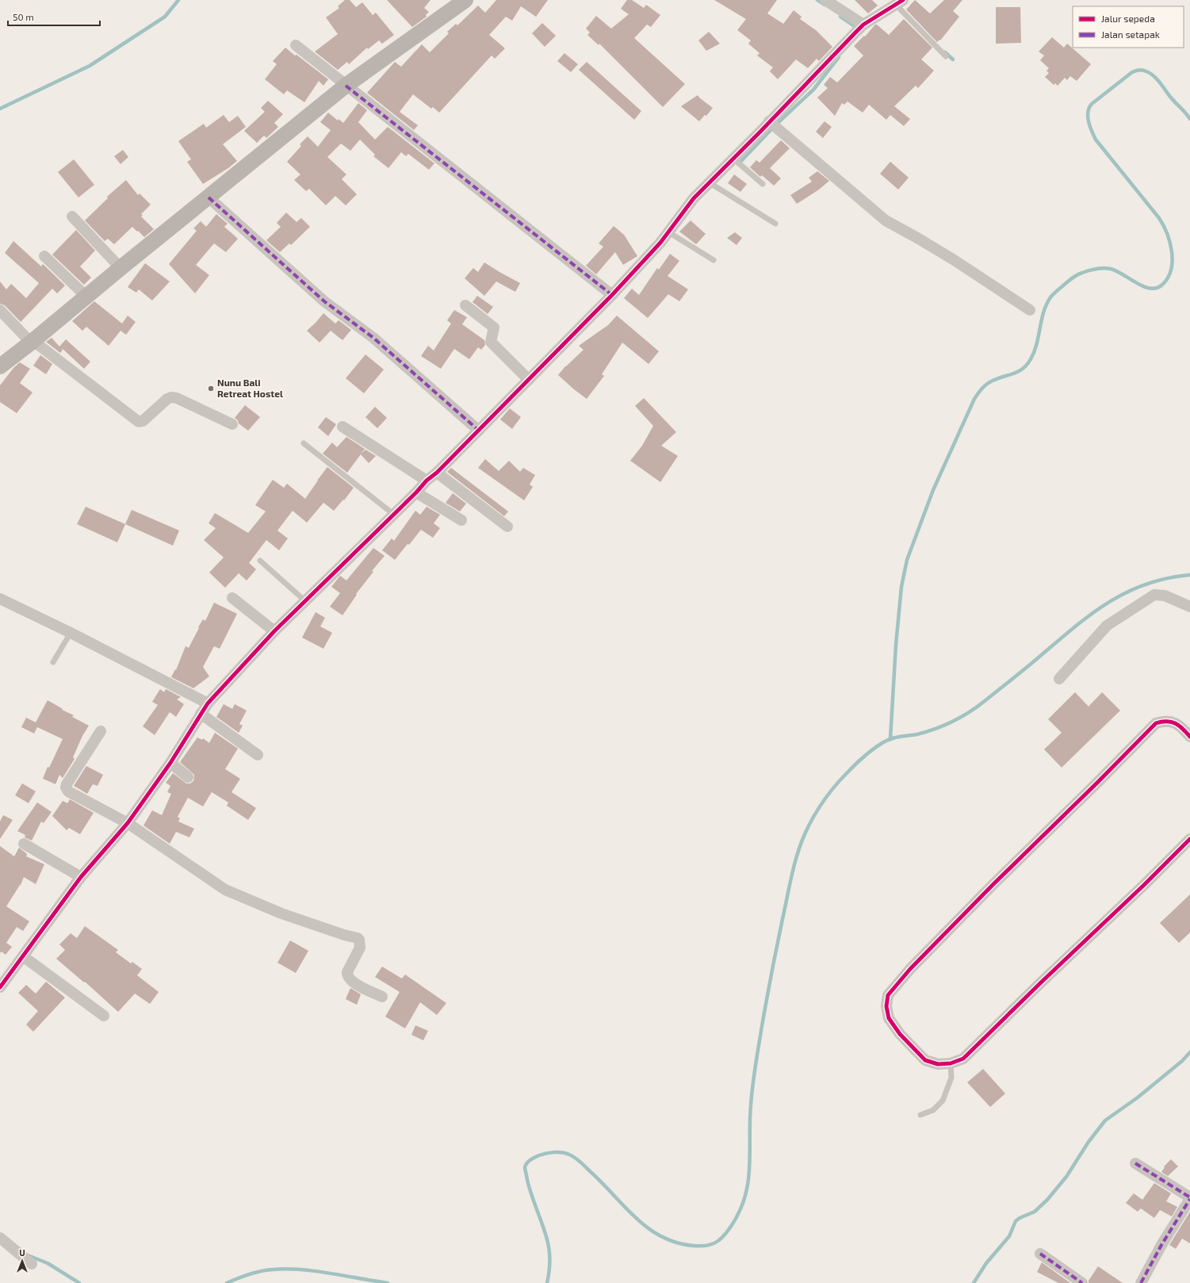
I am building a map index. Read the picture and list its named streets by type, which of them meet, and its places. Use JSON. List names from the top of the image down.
{
  "places": ["Nunu Bali Retreat Hostel"],
  "legend": ["Jalur sepeda", "Jalan setapak"],
  "scale_bar": "50 m",
  "north": "top"
}
